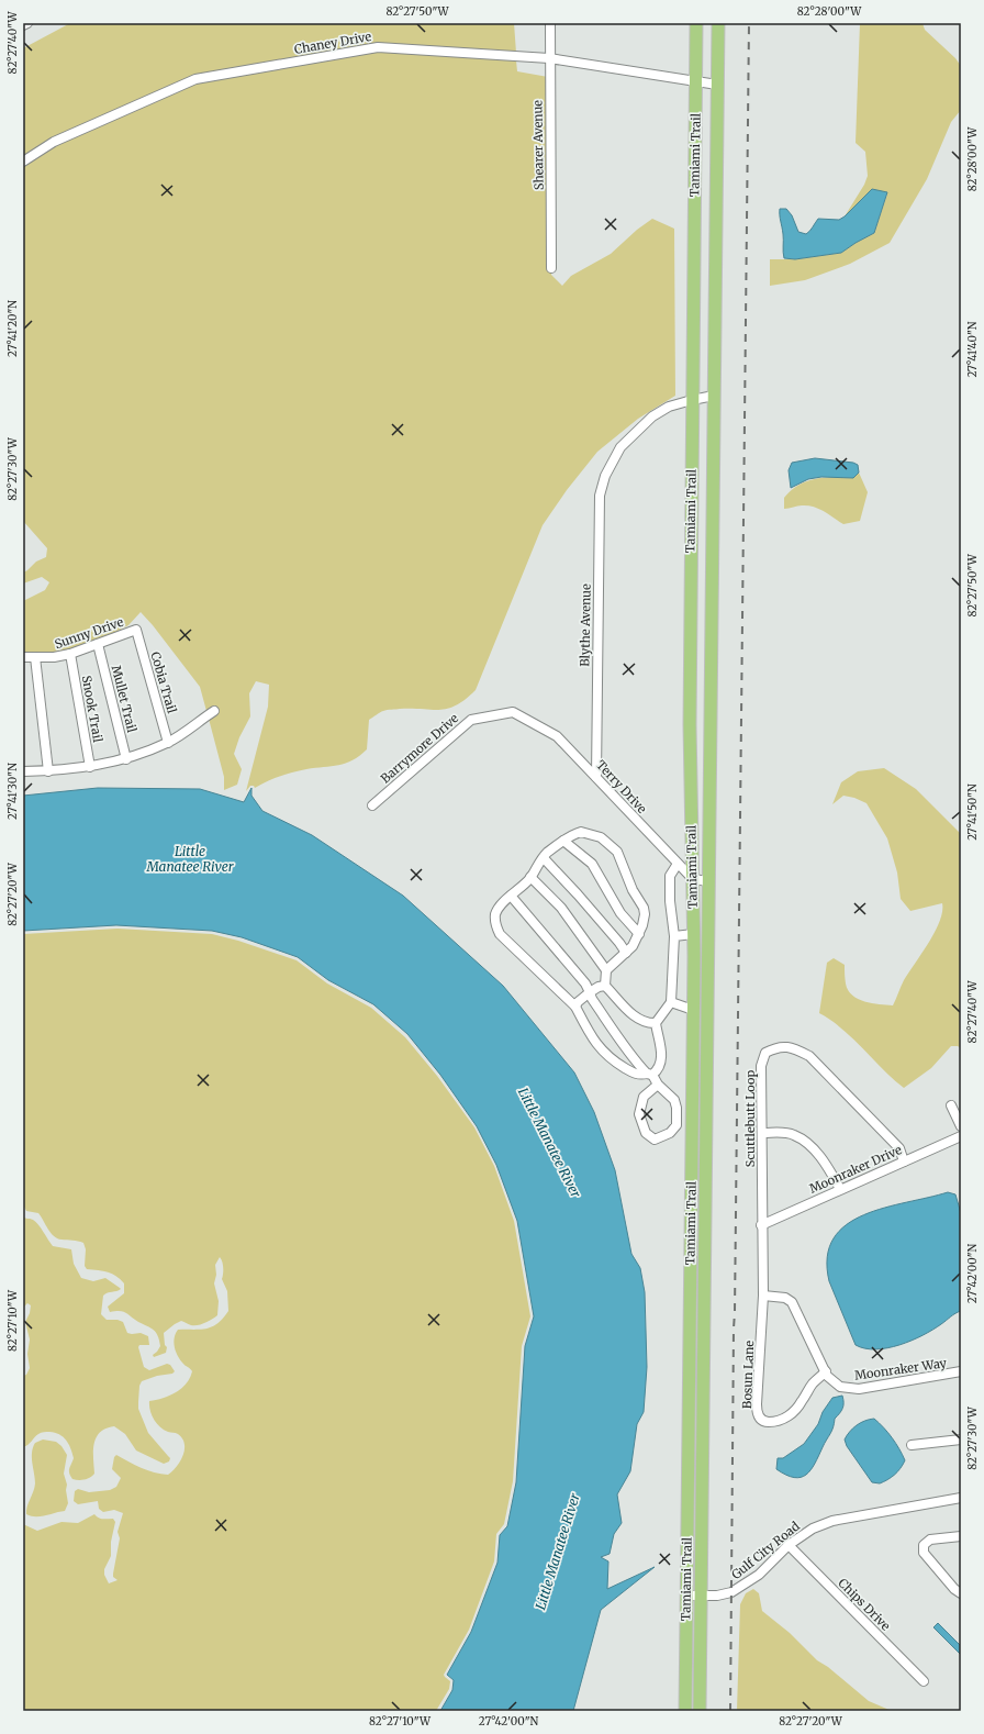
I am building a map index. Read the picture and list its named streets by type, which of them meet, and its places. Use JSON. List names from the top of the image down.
{
  "streets": {
    "main road": ["Tamiami Trail"],
    "street": [
      "Chaney Drive",
      "Shearer Avenue",
      "Blythe Avenue",
      "Sunny Drive",
      "Cobia Trail",
      "Mullet Trail",
      "Snook Trail",
      "Barrymore Drive",
      "Terry Drive",
      "Scuttlebutt Loop",
      "Moonraker Drive",
      "Moonraker Way",
      "Bosun Lane",
      "Gulf City Road",
      "Chips Drive"
    ]
  },
  "crossings": [
    ["Chaney Drive", "Shearer Avenue"],
    ["Chaney Drive", "Tamiami Trail"],
    ["Tamiami Trail", "Blythe Avenue"],
    ["Tamiami Trail", "Terry Drive"],
    ["Tamiami Trail", "Gulf City Road"],
    ["Blythe Avenue", "Terry Drive"],
    ["Sunny Drive", "Cobia Trail"],
    ["Sunny Drive", "Mullet Trail"],
    ["Sunny Drive", "Snook Trail"],
    ["Barrymore Drive", "Terry Drive"],
    ["Scuttlebutt Loop", "Moonraker Drive"],
    ["Scuttlebutt Loop", "Moonraker Way"],
    ["Scuttlebutt Loop", "Bosun Lane"],
    ["Moonraker Way", "Bosun Lane"],
    ["Gulf City Road", "Chips Drive"]
  ],
  "water": ["Little Manatee River"],
  "coordinates": [
    "82°27'50\"W",
    "82°28'00\"W",
    "82°27'40\"W",
    "27°41'20\"N",
    "27°41'40\"N",
    "82°27'30\"W",
    "27°41'30\"N",
    "27°41'50\"N",
    "82°27'20\"W",
    "27°42'00\"N",
    "82°27'10\"W"
  ]
}
